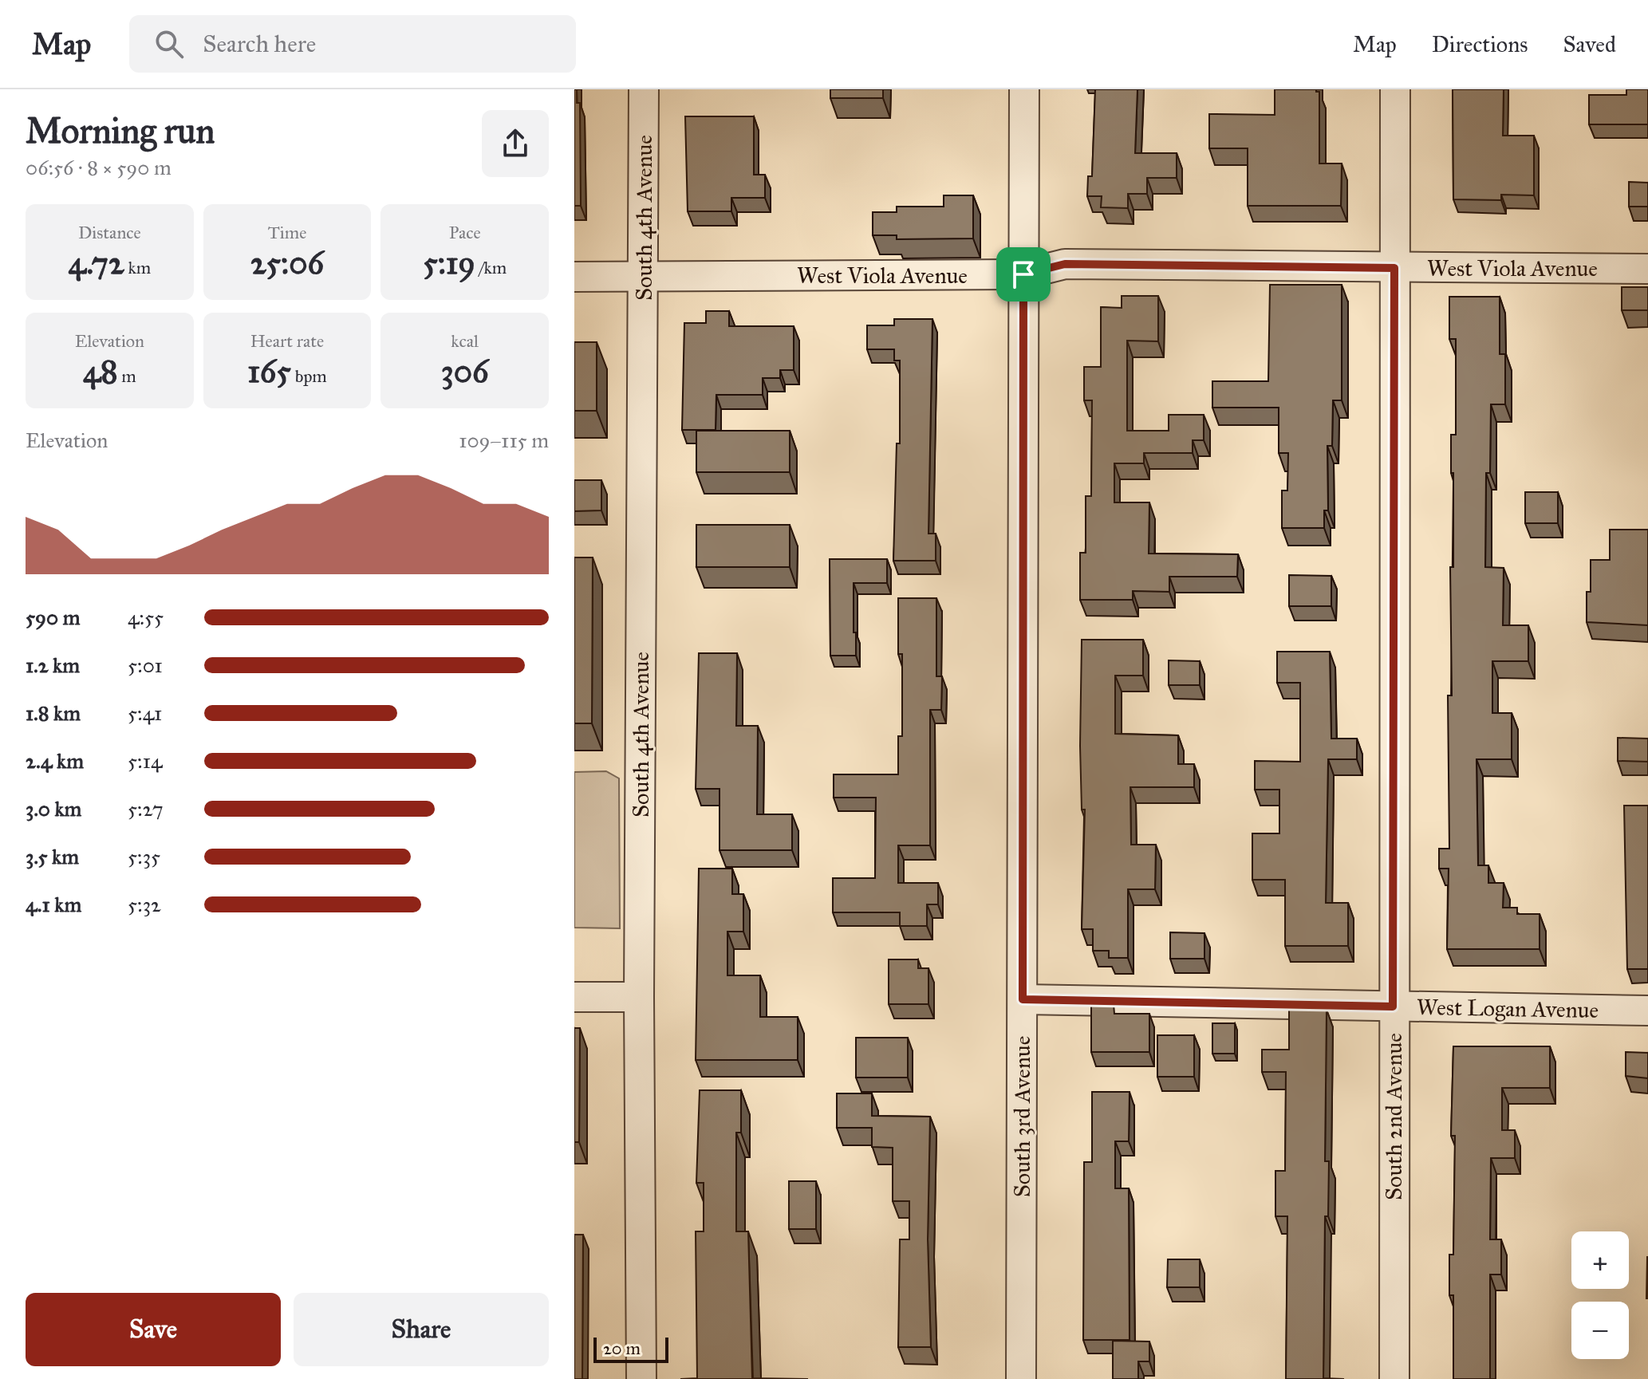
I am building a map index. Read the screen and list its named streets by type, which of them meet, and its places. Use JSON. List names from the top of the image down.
{
  "streets": {
    "street": [
      "South 4th Avenue",
      "West Viola Avenue",
      "West Logan Avenue",
      "South 3rd Avenue",
      "South 2nd Avenue"
    ]
  },
  "crossings": [
    ["South 4th Avenue", "West Viola Avenue"],
    ["West Viola Avenue", "South 3rd Avenue"],
    ["West Viola Avenue", "South 2nd Avenue"],
    ["West Logan Avenue", "South 3rd Avenue"],
    ["West Logan Avenue", "South 2nd Avenue"]
  ],
  "scale_bar": "20 m",
  "page": {
    "header": "Map",
    "search": "Search here",
    "nav": ["Map", "Directions", "Saved"],
    "heading": ["Morning run", "06:56 · 8 × 590 m"],
    "stats": [
      ["Distance", "4.72 km"],
      ["Time", "25:06"],
      ["Pace", "5:19 /km"],
      ["Elevation", "48 m"],
      ["Heart rate", "165 bpm"],
      ["kcal", "306"]
    ],
    "chart": ["Elevation", "109–115 m"],
    "list": [
      {
        "name": "590 m",
        "note": "4:55"
      },
      {
        "name": "1.2 km",
        "note": "5:01"
      },
      {
        "name": "1.8 km",
        "note": "5:41"
      },
      {
        "name": "2.4 km",
        "note": "5:14"
      },
      {
        "name": "3.0 km",
        "note": "5:27"
      },
      {
        "name": "3.5 km",
        "note": "5:35"
      },
      {
        "name": "4.1 km",
        "note": "5:32"
      }
    ],
    "map_buttons": ["+", "−"],
    "buttons": ["Save", "Share"],
    "scale": "20 m"
  }
}
